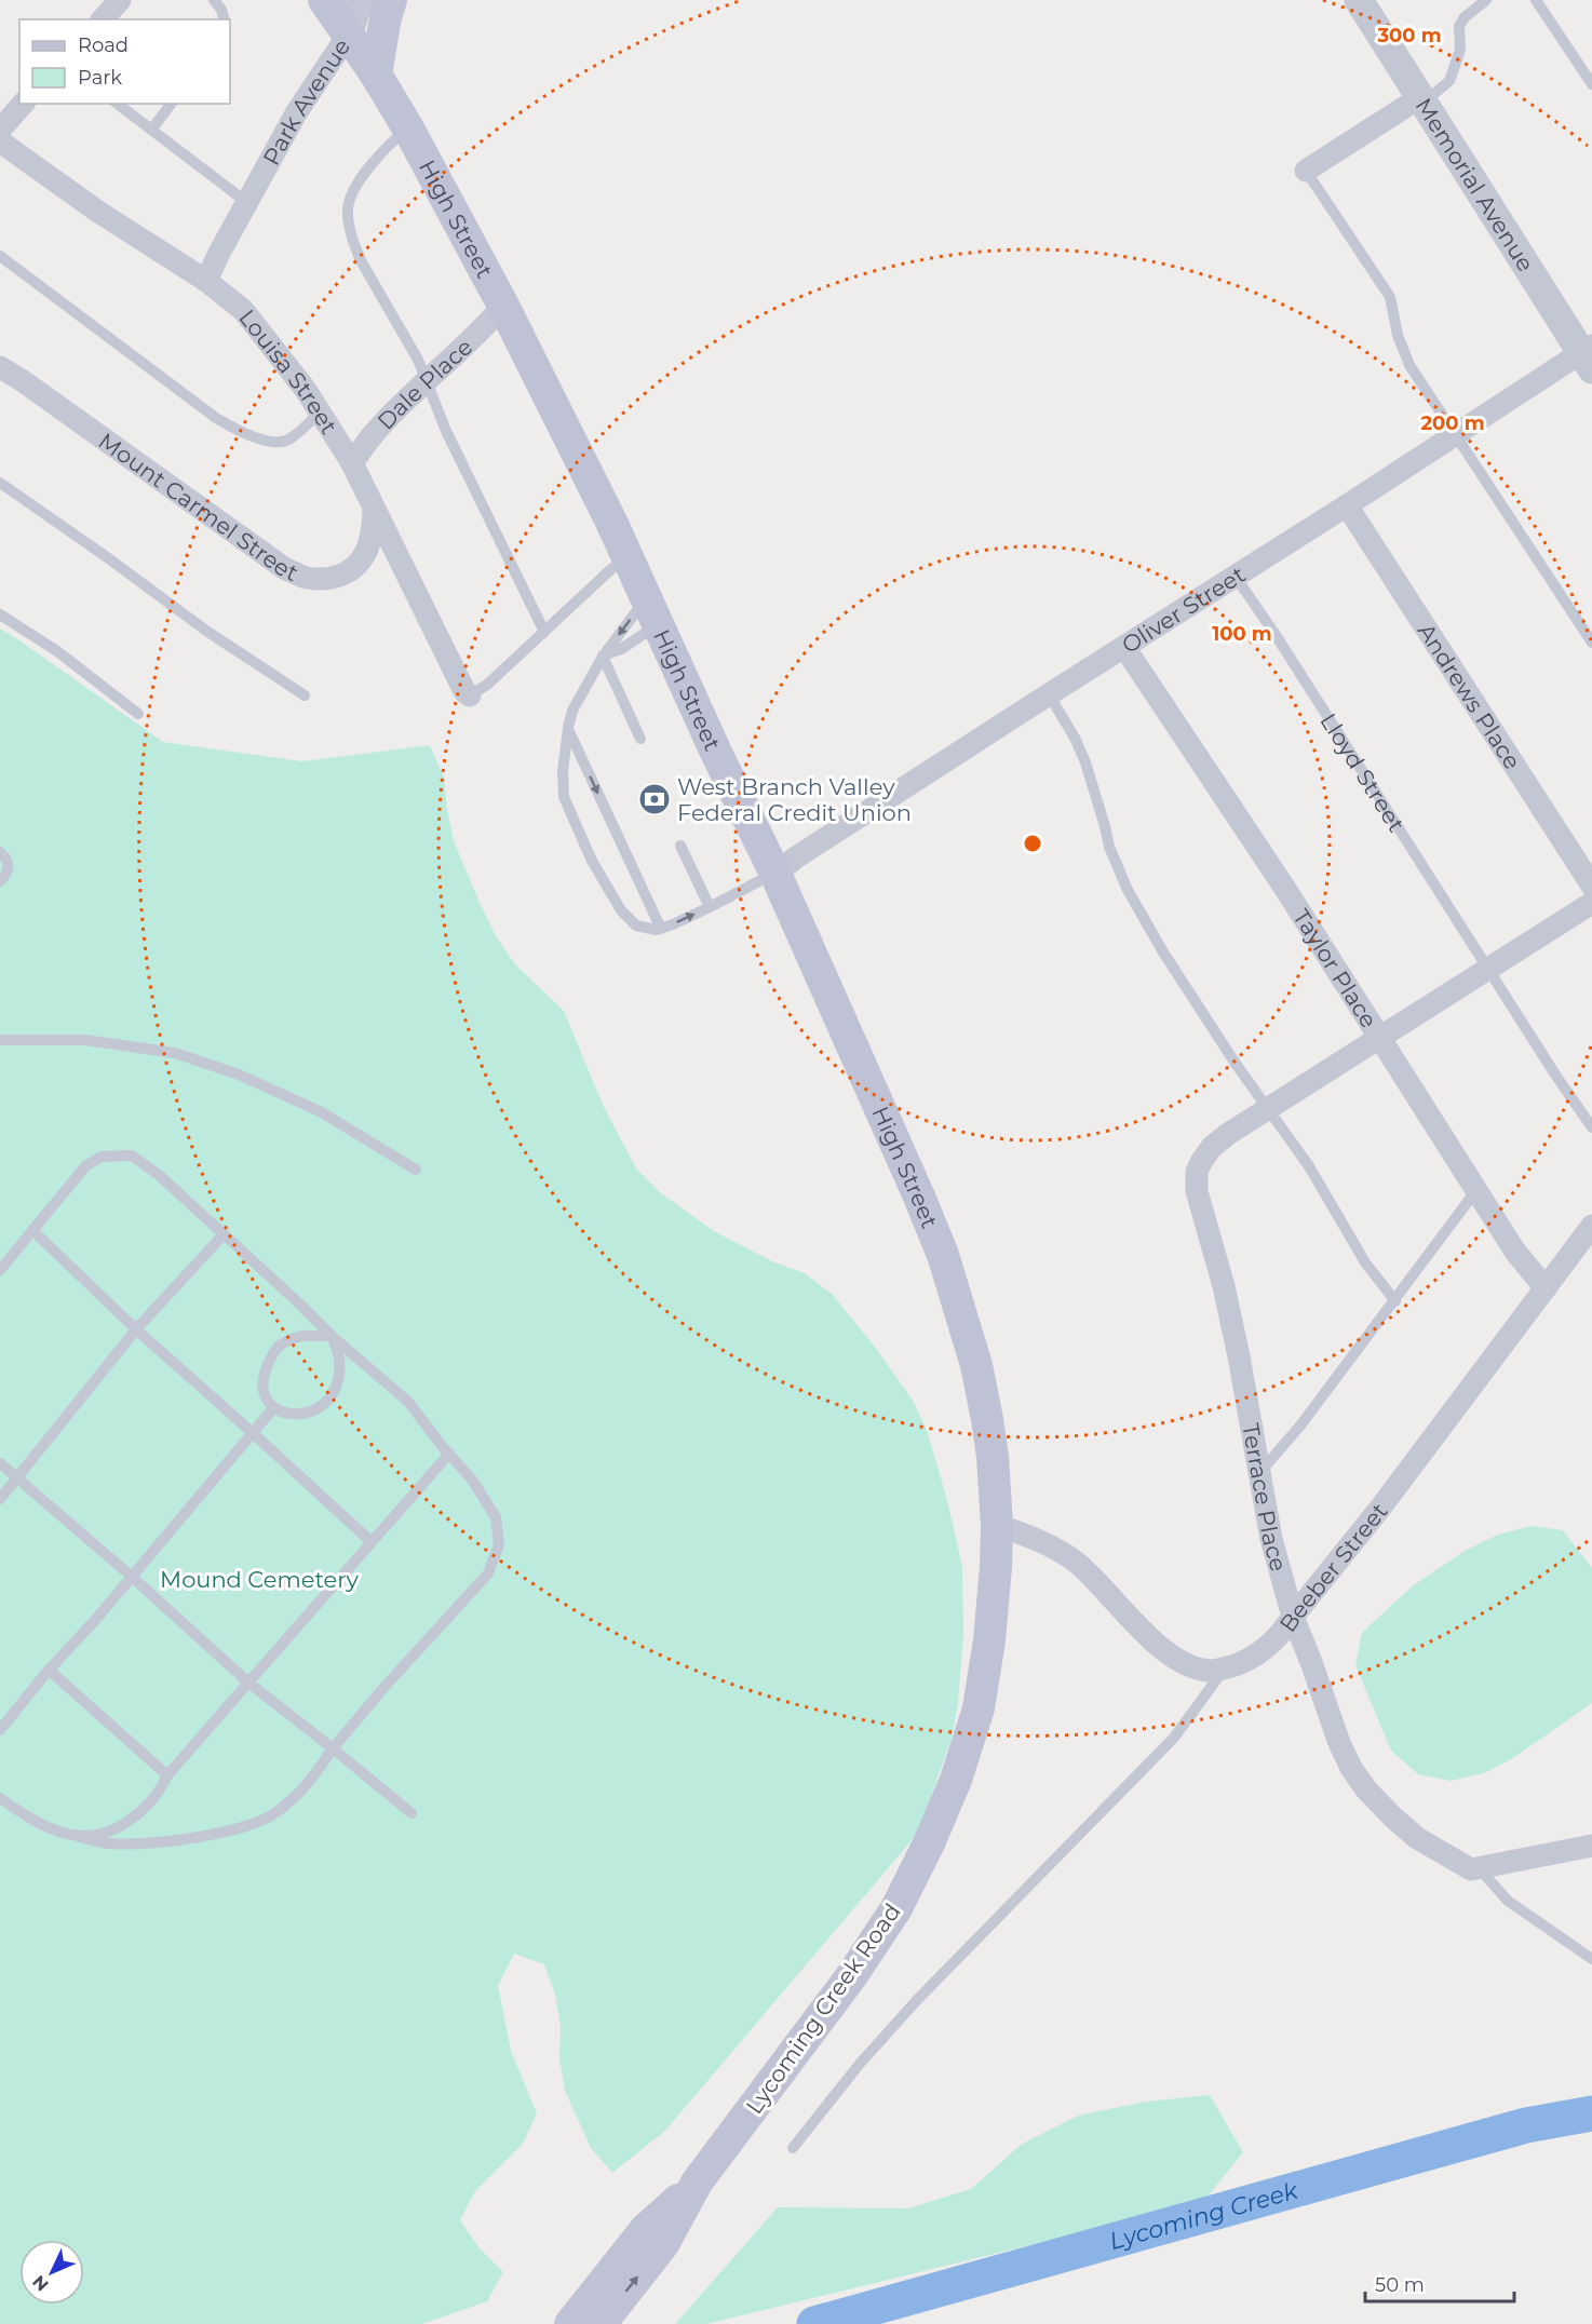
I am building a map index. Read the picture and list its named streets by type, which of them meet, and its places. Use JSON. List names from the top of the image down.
{
  "streets": {
    "main road": ["High Street", "Lycoming Creek Road"],
    "street": [
      "Park Avenue",
      "Memorial Avenue",
      "Louisa Street",
      "Dale Place",
      "Mount Carmel Street",
      "Oliver Street",
      "Andrews Place",
      "Taylor Place",
      "Terrace Place",
      "Beeber Street"
    ],
    "lane": ["Lloyd Street"]
  },
  "crossings": [
    ["Park Avenue", "High Street"],
    ["Park Avenue", "Louisa Street"],
    ["Memorial Avenue", "Oliver Street"],
    ["High Street", "Dale Place"],
    ["High Street", "Oliver Street"],
    ["High Street", "Lycoming Creek Road"],
    ["Louisa Street", "Dale Place"],
    ["Louisa Street", "Mount Carmel Street"],
    ["Oliver Street", "Andrews Place"],
    ["Oliver Street", "Lloyd Street"],
    ["Oliver Street", "Taylor Place"],
    ["Taylor Place", "Beeber Street"],
    ["Terrace Place", "Beeber Street"]
  ],
  "water": ["Lycoming Creek"],
  "parks": ["Mound Cemetery"],
  "places": {
    "bank": ["West Branch Valley Federal Credit Union"]
  },
  "legend": ["Road", "Park"],
  "scale_bar": "50 m",
  "north": "bottom left",
  "rings": ["300 m", "200 m", "100 m"]
}
